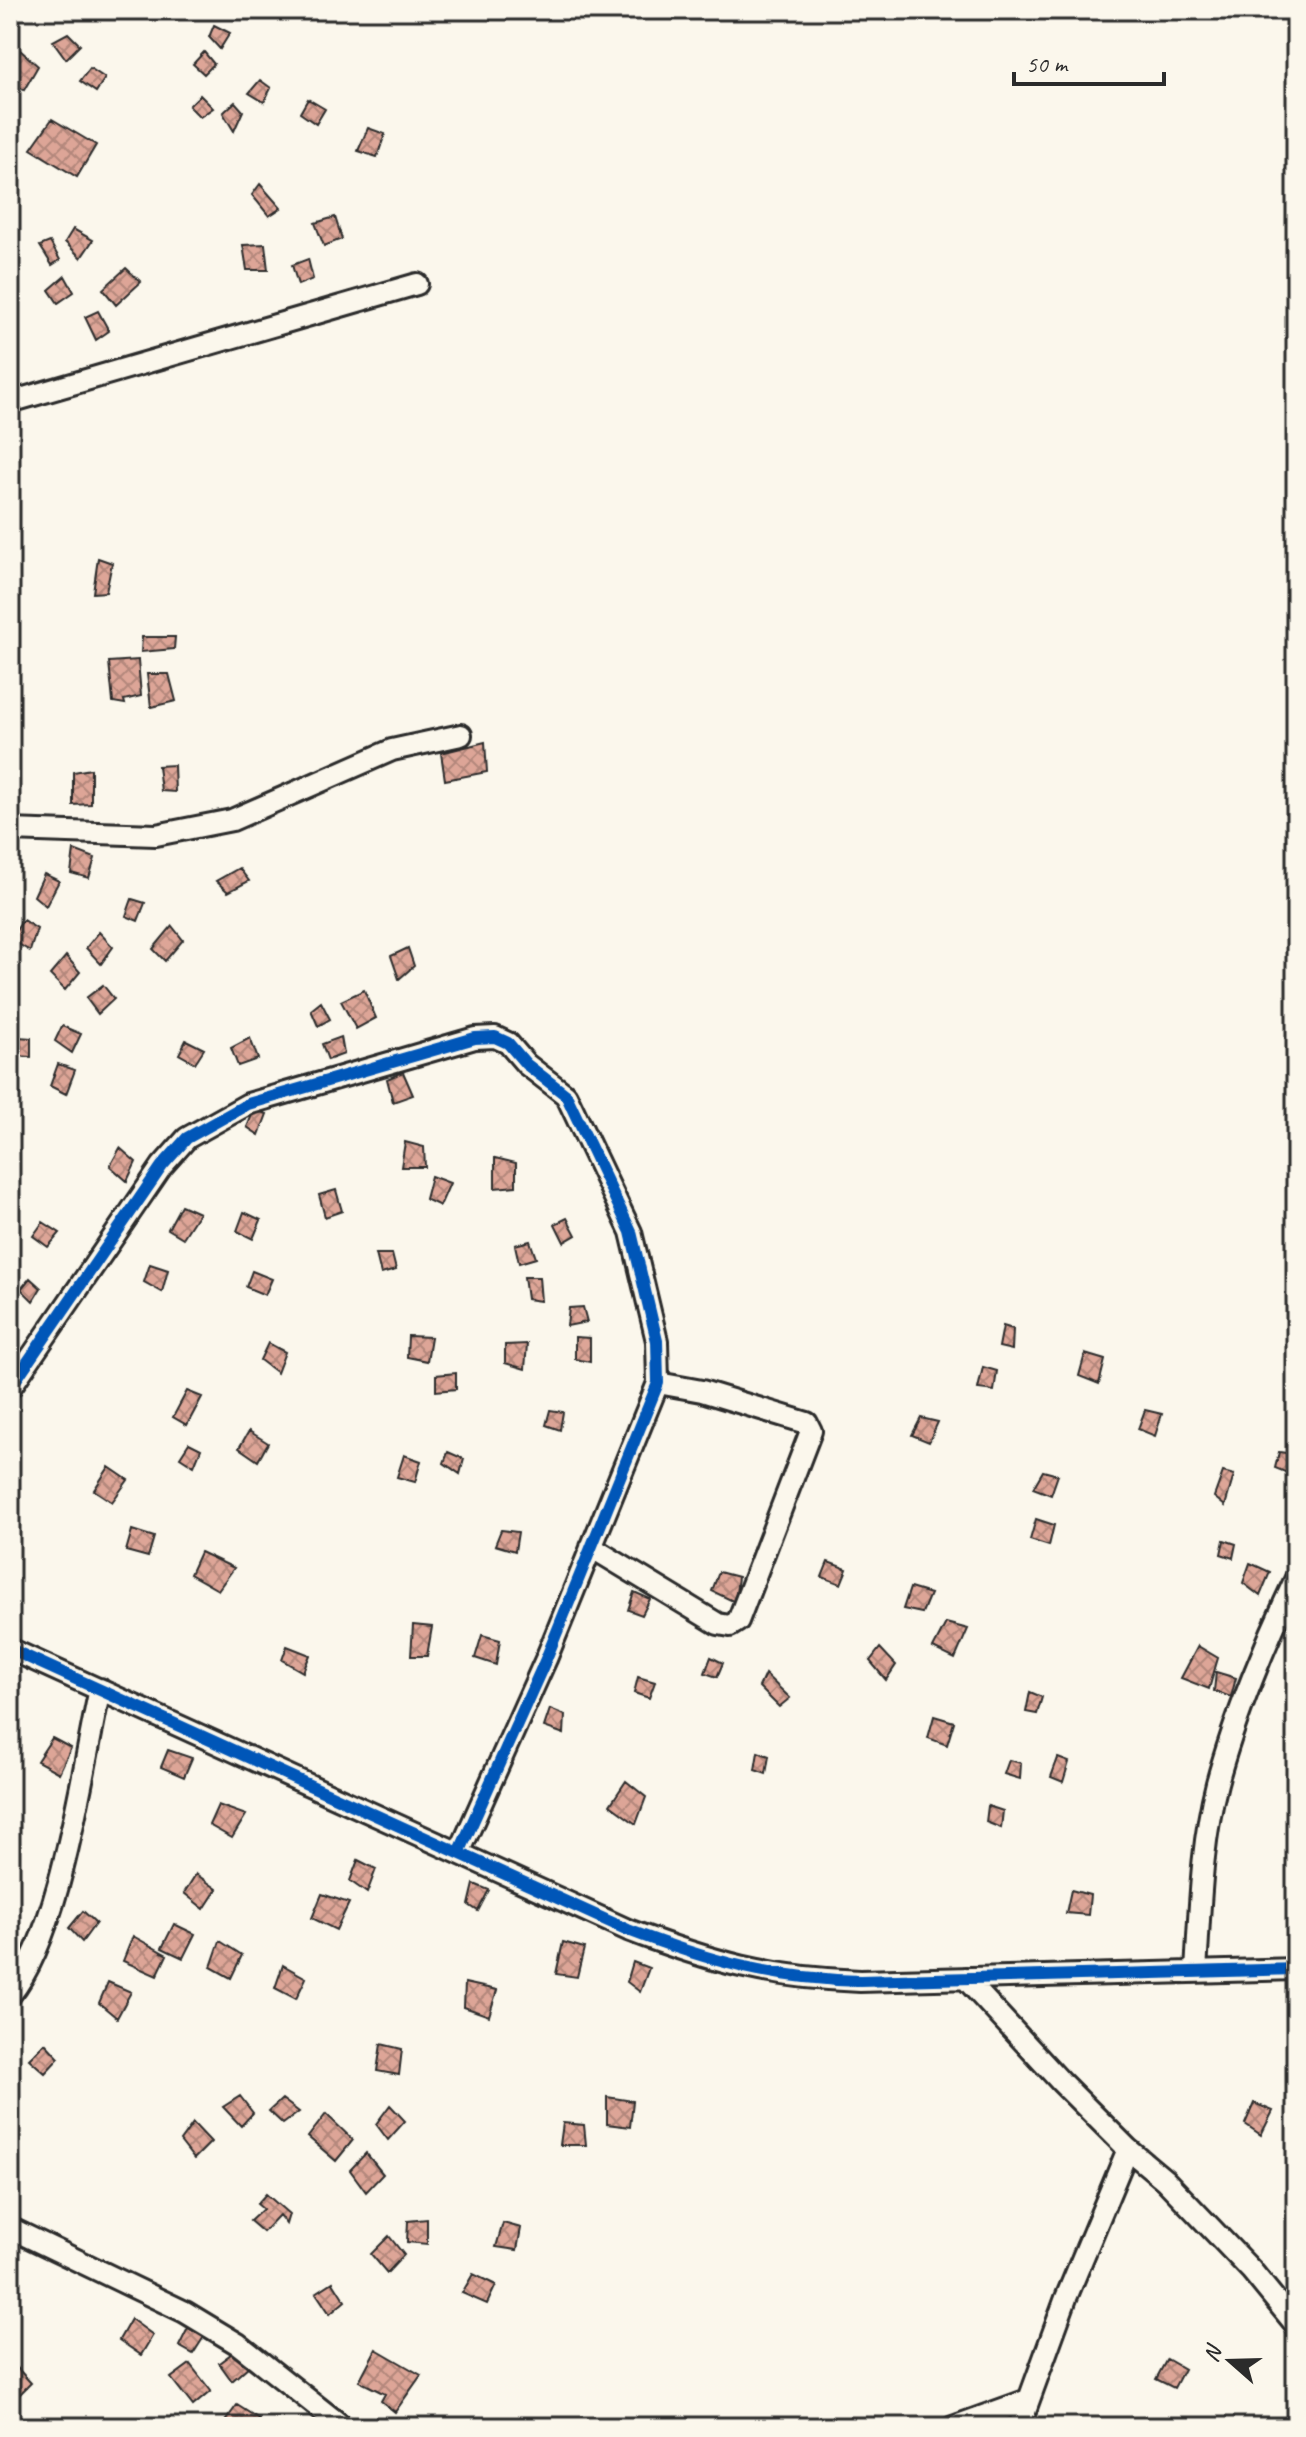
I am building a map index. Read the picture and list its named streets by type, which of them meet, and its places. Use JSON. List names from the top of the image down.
{
  "scale_bar": "50 m",
  "north": "left"
}
